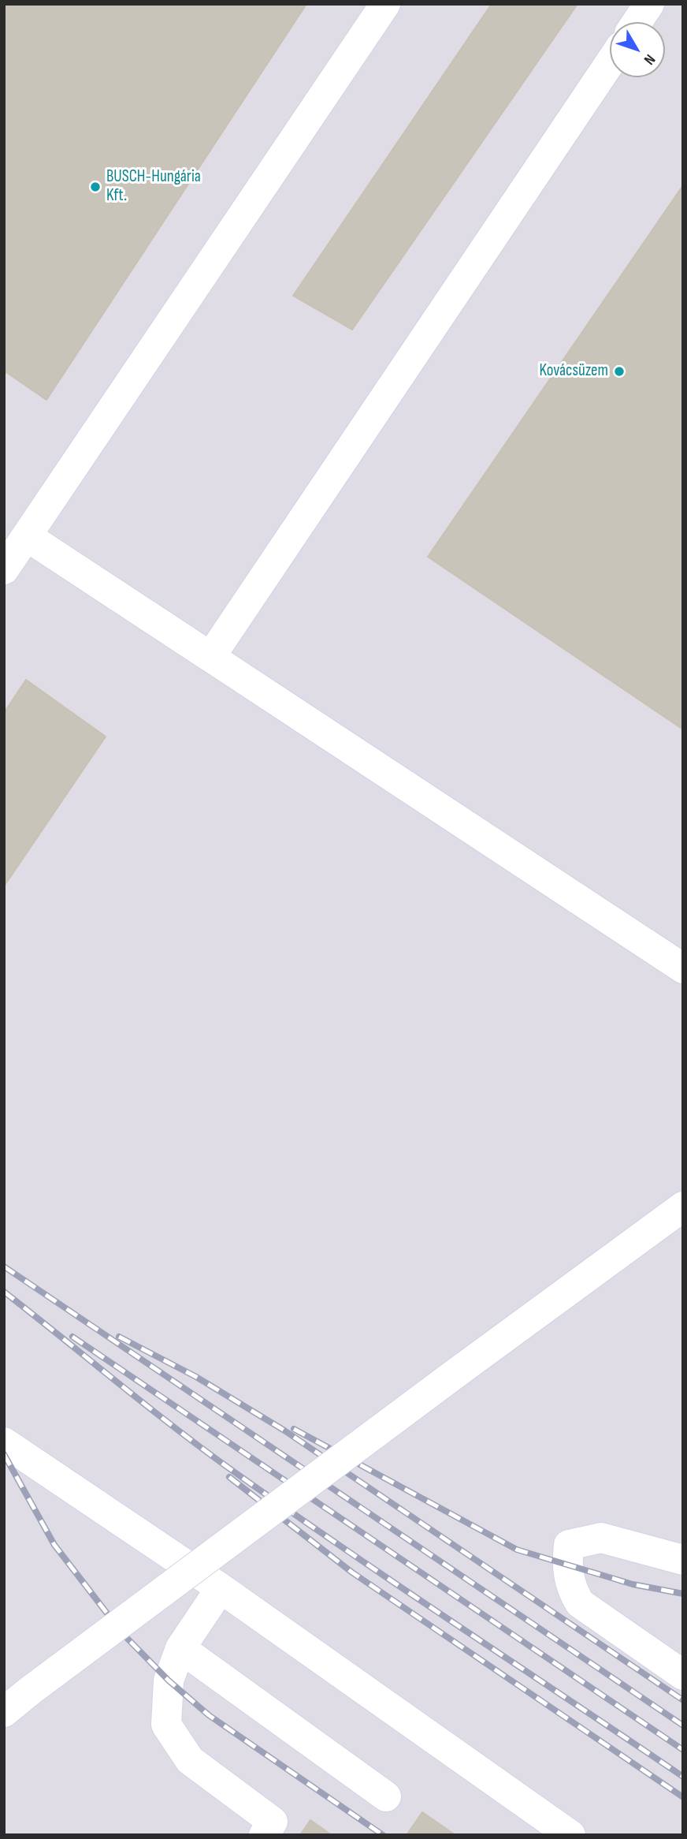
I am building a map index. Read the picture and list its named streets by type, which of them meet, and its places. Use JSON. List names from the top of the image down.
{
  "places": ["BUSCH-Hungária Kft.", "Kovácsüzem"],
  "north": "bottom right"
}
